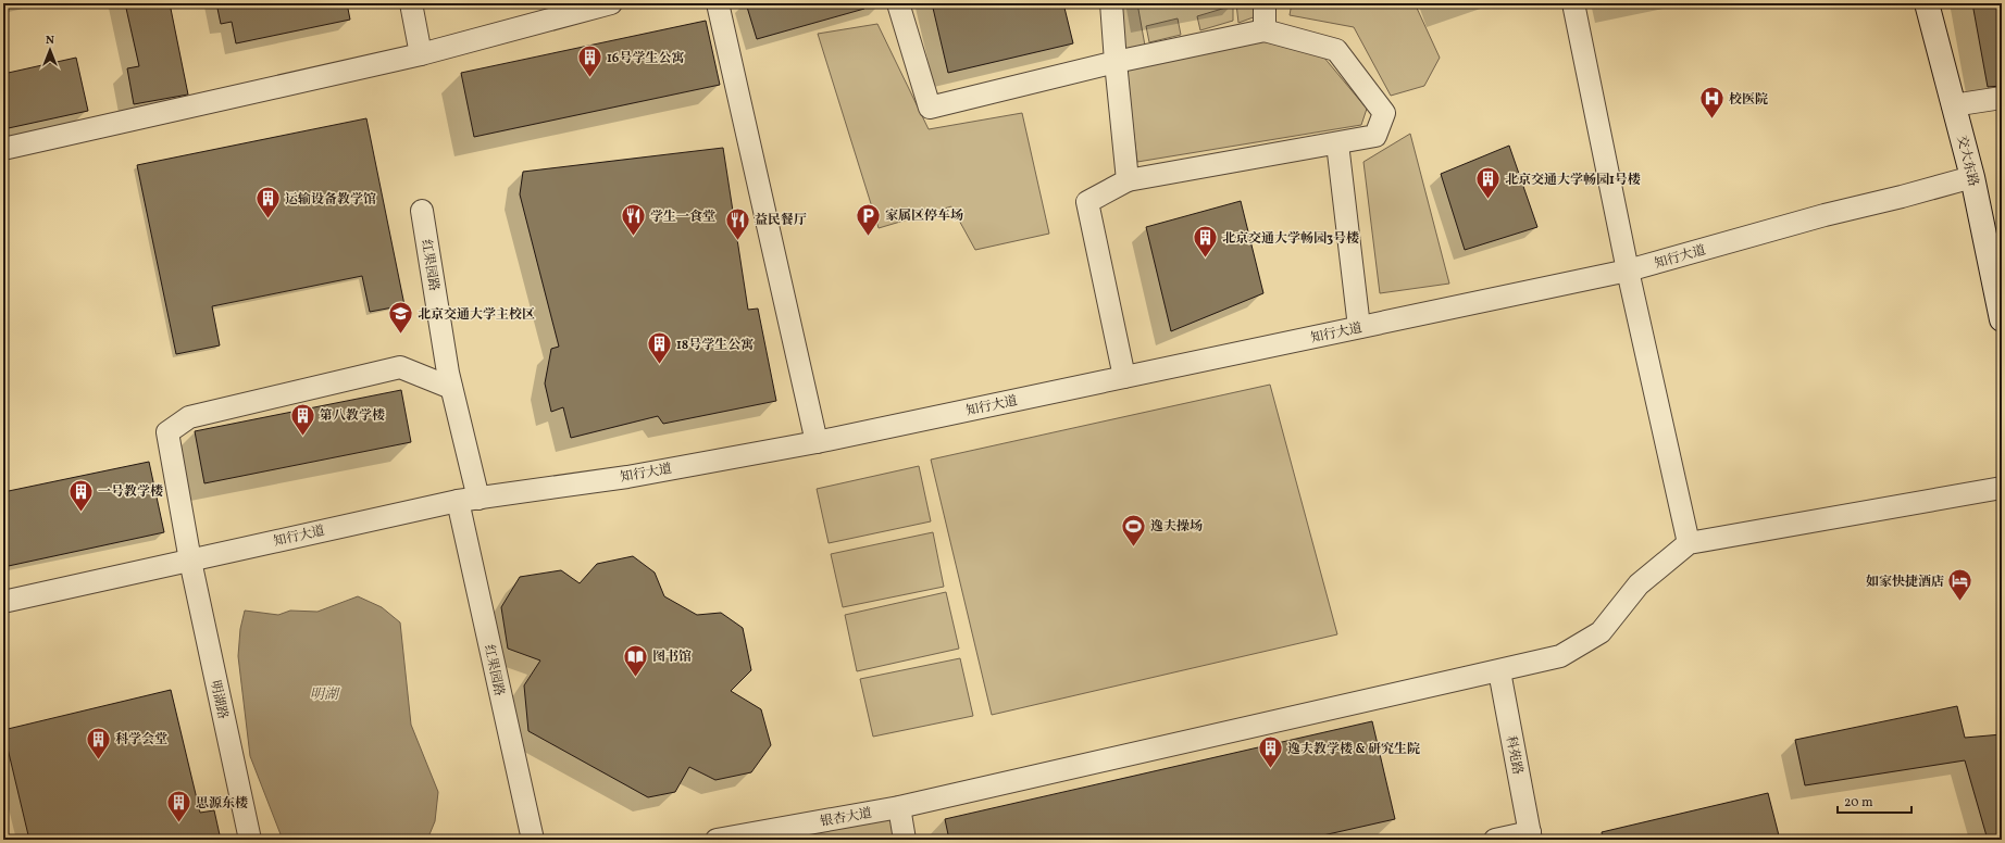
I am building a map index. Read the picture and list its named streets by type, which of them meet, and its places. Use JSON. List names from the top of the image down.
{
  "streets": {
    "street": [
      "交大东路",
      "知行大道",
      "红果园路",
      "明湖路",
      "科苑路",
      "银杏大道"
    ]
  },
  "crossings": [
    ["交大东路", "知行大道"],
    ["知行大道", "红果园路"],
    ["知行大道", "明湖路"],
    ["红果园路", "明湖路"],
    ["科苑路", "银杏大道"]
  ],
  "water": ["明湖"],
  "places": {
    "building": [
      "16号学生公寓",
      "北京交通大学畅园1号楼",
      "运输设备教学馆",
      "北京交通大学畅园3号楼",
      "18号学生公寓",
      "第八教学楼",
      "一号教学楼",
      "科学会堂",
      "逸夫教学楼 & 研究生院",
      "思源东楼"
    ],
    "hospital": ["校医院"],
    "parking": ["家属区停车场"],
    "restaurant": ["学生一食堂", "益民餐厅"],
    "school or university": ["北京交通大学主校区"],
    "sports": ["逸夫操场"],
    "hotel": ["如家快捷酒店"],
    "library": ["图书馆"]
  },
  "scale_bar": "20 m",
  "north": "top"
}
